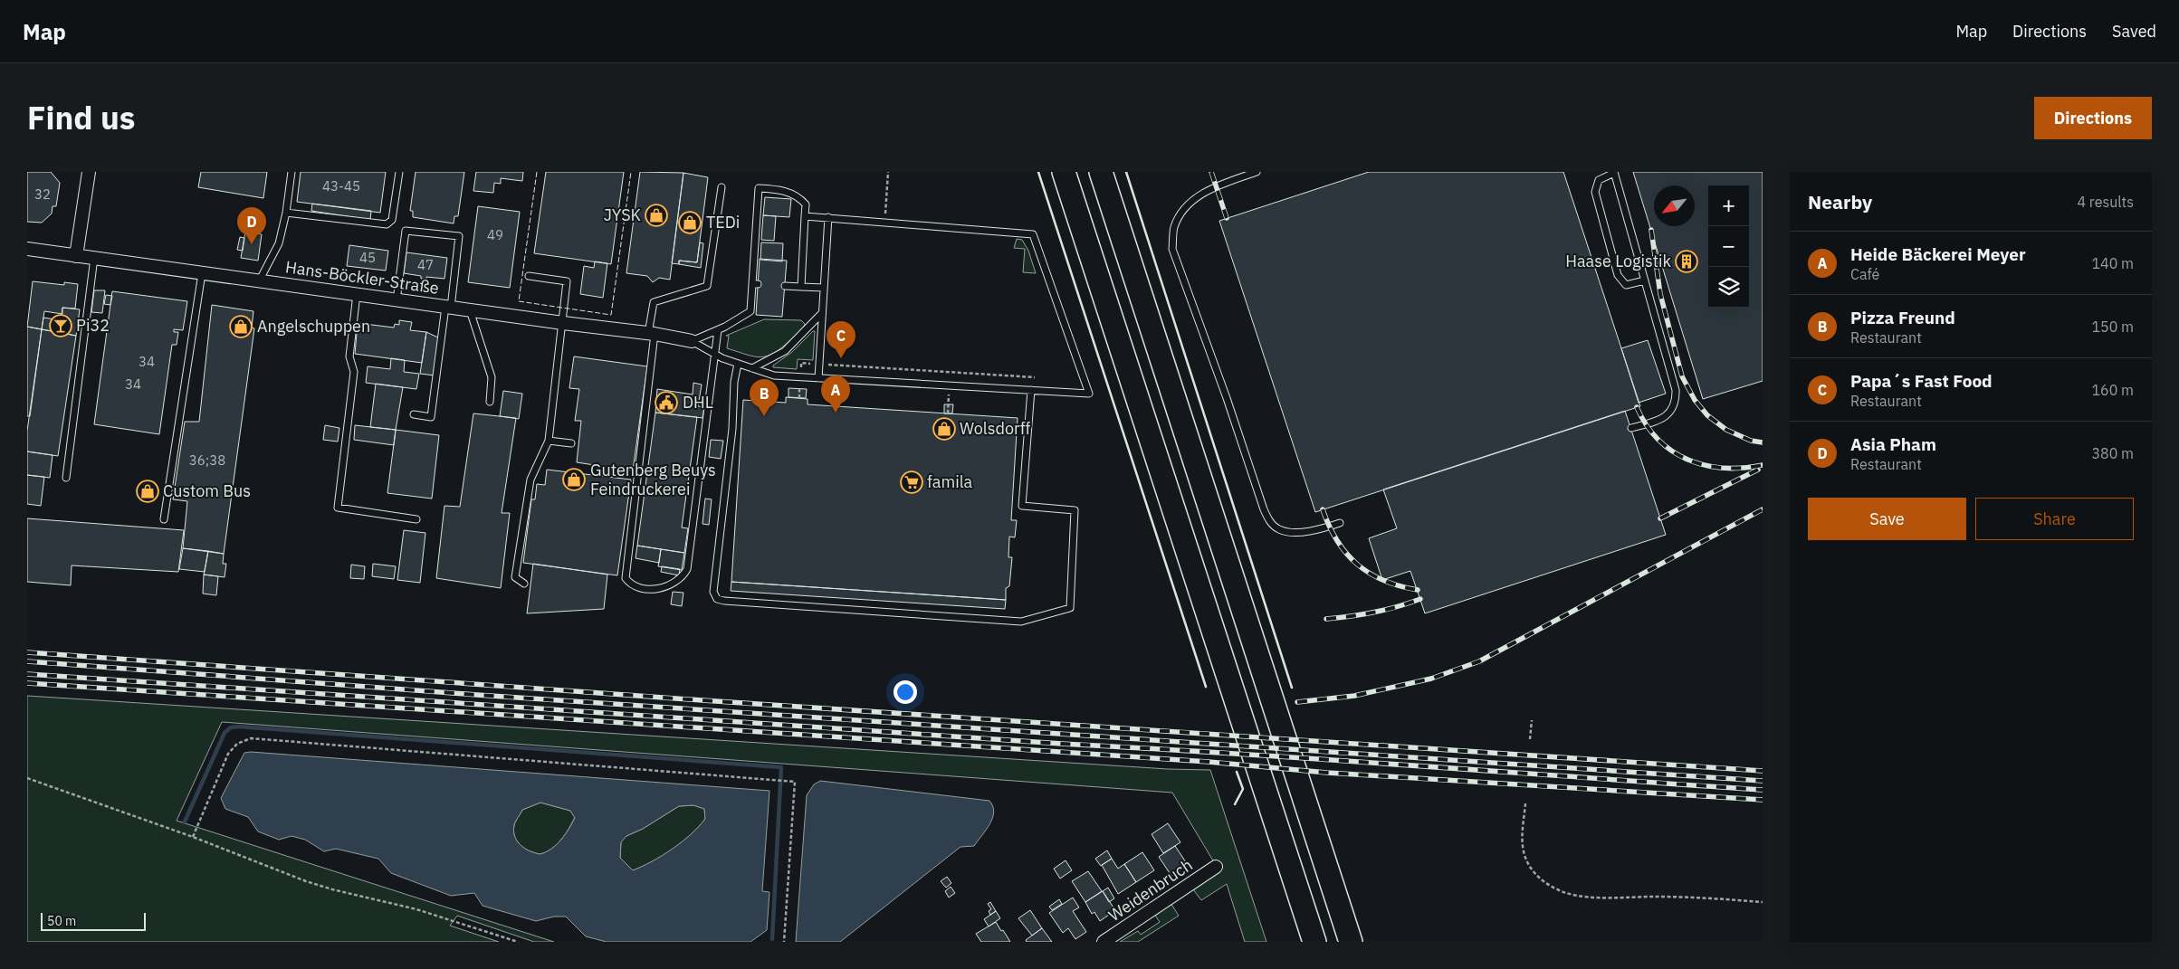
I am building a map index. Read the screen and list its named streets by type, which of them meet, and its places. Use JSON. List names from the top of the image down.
{
  "streets": {
    "street": ["Hans-Böckler-Straße", "Weidenbruch"]
  },
  "places": {
    "shop": [
      "JYSK",
      "TEDi",
      "Angelschuppen",
      "Wolsdorff",
      "Gutenberg Beuys Feindruckerei",
      "Custom Bus"
    ],
    "building": ["Haase Logistik"],
    "bar": ["Pi32"],
    "public building": ["DHL"],
    "supermarket": ["famila"]
  },
  "house_numbers": [
    "43-45",
    "32",
    "49",
    "45",
    "47",
    "34",
    "34",
    "36;38"
  ],
  "scale_bar": "50 m",
  "north": "bottom left",
  "page": {
    "header": "Map",
    "nav": ["Map", "Directions", "Saved"],
    "title": "Find us",
    "buttons": [
      "Directions",
      ["Save", "Share"]
    ],
    "heading": ["Nearby", "4 results"],
    "map_buttons": ["+", "−"],
    "pins": [
      "D",
      "C",
      "A",
      "B"
    ],
    "list": [
      {
        "mark": "A",
        "name": "Heide Bäckerei Meyer",
        "note": "Café",
        "value": "140 m"
      },
      {
        "mark": "B",
        "name": "Pizza Freund",
        "note": "Restaurant",
        "value": "150 m"
      },
      {
        "mark": "C",
        "name": "Papa´s Fast Food",
        "note": "Restaurant",
        "value": "160 m"
      },
      {
        "mark": "D",
        "name": "Asia Pham",
        "note": "Restaurant",
        "value": "380 m"
      }
    ],
    "scale": "50 m"
  }
}
